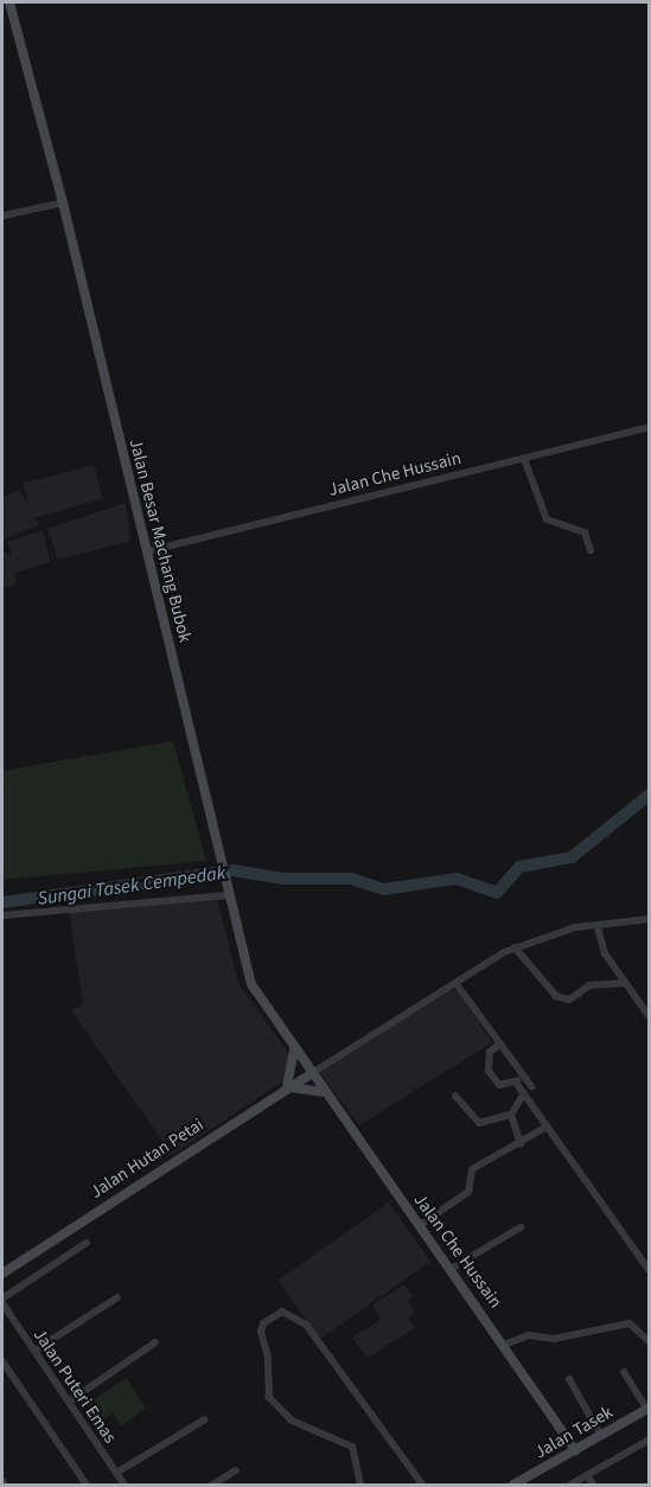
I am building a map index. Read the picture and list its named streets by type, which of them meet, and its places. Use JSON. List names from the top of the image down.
{
  "streets": {
    "main road": [
      "Jalan Che Hussain",
      "Jalan Besar Machang Bubok",
      "Jalan Hutan Petai",
      "Jalan Tasek"
    ],
    "street": ["Jalan Puteri Emas"]
  },
  "crossings": [
    ["Jalan Che Hussain", "Jalan Besar Machang Bubok"],
    ["Jalan Che Hussain", "Jalan Hutan Petai"],
    ["Jalan Che Hussain", "Jalan Tasek"],
    ["Jalan Besar Machang Bubok", "Jalan Hutan Petai"]
  ],
  "water": ["Sungai Tasek Cempedak"]
}
